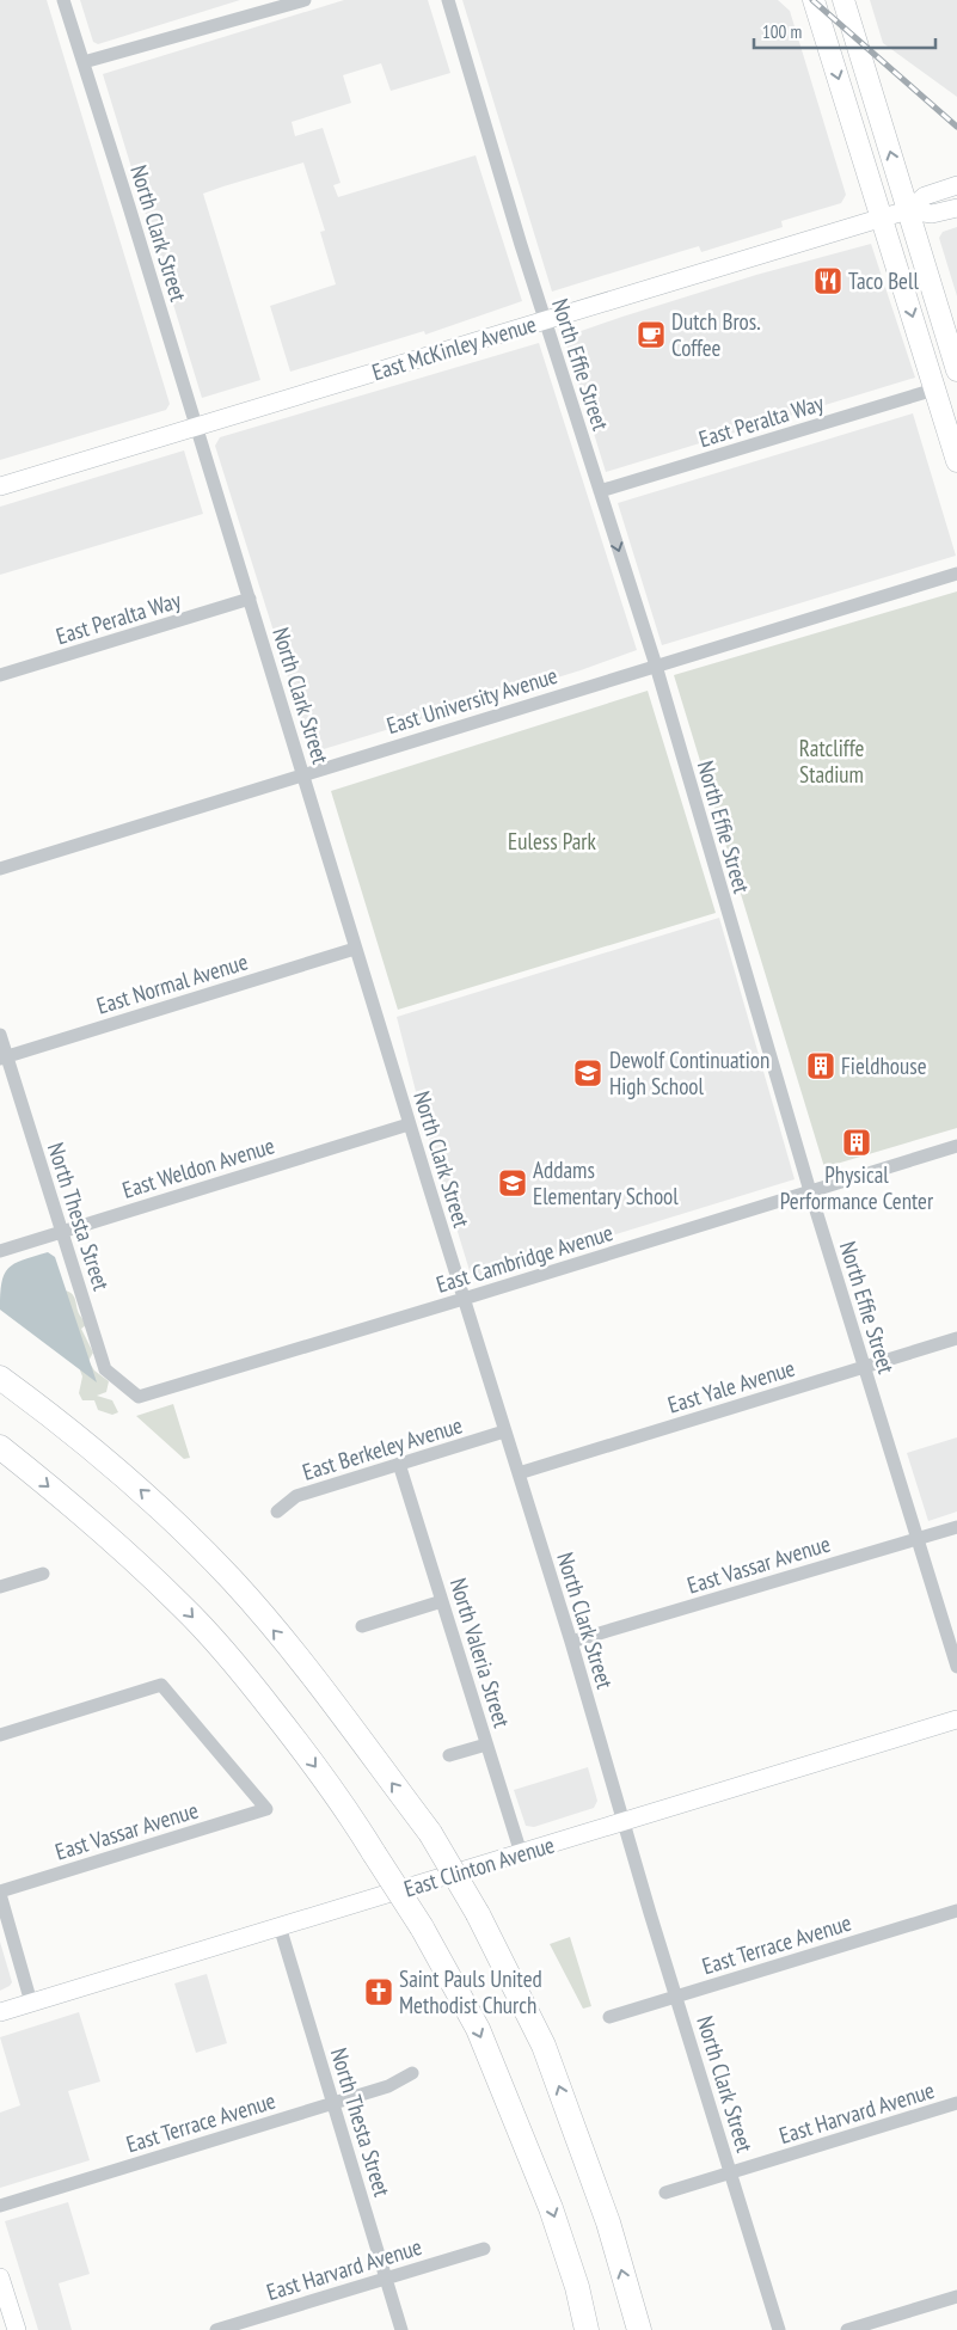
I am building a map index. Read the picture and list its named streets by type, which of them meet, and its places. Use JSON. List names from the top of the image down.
{
  "streets": {
    "main road": ["East McKinley Avenue", "East Clinton Avenue"],
    "street": [
      "North Clark Street",
      "North Effie Street",
      "East Peralta Way",
      "East University Avenue",
      "East Normal Avenue",
      "East Weldon Avenue",
      "North Thesta Street",
      "East Cambridge Avenue",
      "East Yale Avenue",
      "East Berkeley Avenue",
      "East Vassar Avenue",
      "North Valeria Street",
      "East Terrace Avenue",
      "East Harvard Avenue"
    ]
  },
  "crossings": [
    ["North Clark Street", "East McKinley Avenue"],
    ["North Clark Street", "East Peralta Way"],
    ["North Clark Street", "East University Avenue"],
    ["North Clark Street", "East Normal Avenue"],
    ["North Clark Street", "East Weldon Avenue"],
    ["North Clark Street", "East Cambridge Avenue"],
    ["North Clark Street", "East Yale Avenue"],
    ["North Clark Street", "East Berkeley Avenue"],
    ["North Clark Street", "East Vassar Avenue"],
    ["North Clark Street", "East Clinton Avenue"],
    ["North Clark Street", "East Terrace Avenue"],
    ["North Clark Street", "East Harvard Avenue"],
    ["East McKinley Avenue", "North Effie Street"],
    ["North Effie Street", "East Peralta Way"],
    ["North Effie Street", "East University Avenue"],
    ["North Effie Street", "East Cambridge Avenue"],
    ["North Effie Street", "East Yale Avenue"],
    ["North Effie Street", "East Vassar Avenue"],
    ["East Normal Avenue", "North Thesta Street"],
    ["East Weldon Avenue", "North Thesta Street"],
    ["North Thesta Street", "East Cambridge Avenue"],
    ["North Thesta Street", "East Clinton Avenue"],
    ["North Thesta Street", "East Terrace Avenue"],
    ["North Thesta Street", "East Harvard Avenue"],
    ["East Berkeley Avenue", "North Valeria Street"],
    ["North Valeria Street", "East Clinton Avenue"]
  ],
  "parks": ["Ratcliffe Stadium", "Euless Park"],
  "places": {
    "restaurant": ["Taco Bell"],
    "cafe": ["Dutch Bros. Coffee"],
    "building": ["Fieldhouse", "Physical Performance Center"],
    "school or university": ["Dewolf Continuation High School", "Addams Elementary School"],
    "church": ["Saint Pauls United Methodist Church"]
  },
  "scale_bar": "100 m"
}
